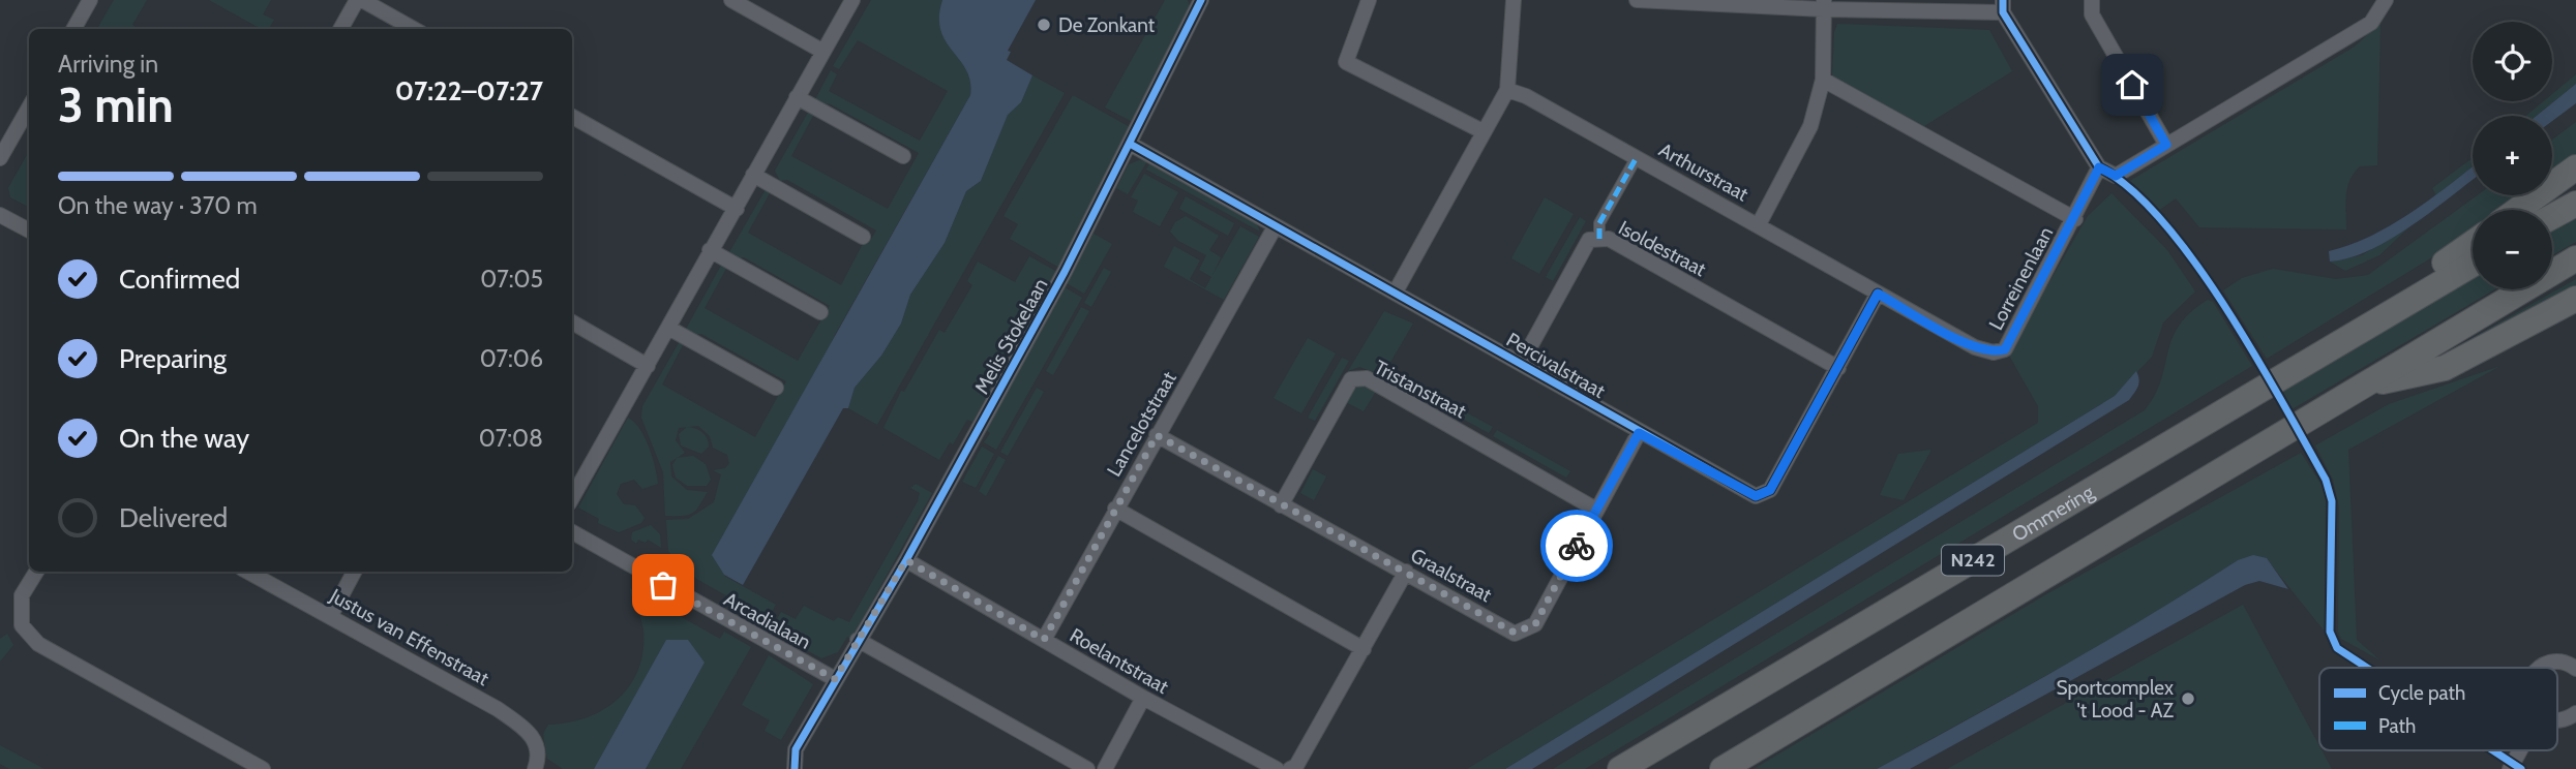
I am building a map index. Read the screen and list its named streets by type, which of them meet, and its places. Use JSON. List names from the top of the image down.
{
  "streets": {
    "highway": ["Ommering", "N242"],
    "street": [
      "Arthurstraat",
      "Isoldestraat",
      "Lorreinenlaan",
      "Melis Stokelaan",
      "Percivalstraat",
      "Tristanstraat",
      "Lancelotstraat",
      "Graalstraat",
      "Arcadialaan",
      "Justus van Effenstraat",
      "Roelantstraat"
    ]
  },
  "crossings": [
    ["Arthurstraat", "Lorreinenlaan"],
    ["Arthurstraat", "Percivalstraat"],
    ["Isoldestraat", "Percivalstraat"],
    ["Lorreinenlaan", "Percivalstraat"],
    ["Melis Stokelaan", "Percivalstraat"],
    ["Melis Stokelaan", "Arcadialaan"],
    ["Melis Stokelaan", "Roelantstraat"],
    ["Percivalstraat", "Lancelotstraat"],
    ["Percivalstraat", "Graalstraat"],
    ["Tristanstraat", "Graalstraat"],
    ["Lancelotstraat", "Graalstraat"],
    ["Lancelotstraat", "Roelantstraat"],
    ["Ommering", "N242"]
  ],
  "places": ["De Zonkant", "Sportcomplex 't Lood - AZ"],
  "legend": ["Cycle path", "Path"],
  "page": {
    "map_buttons": ["+", "−"],
    "heading": ["3 min", "Arriving in", "07:22–07:27"],
    "bar": "On the way · 370 m",
    "list": [
      ["Confirmed", "07:05"],
      ["Preparing", "07:06"],
      ["On the way", "07:08"],
      "Delivered"
    ]
  }
}
